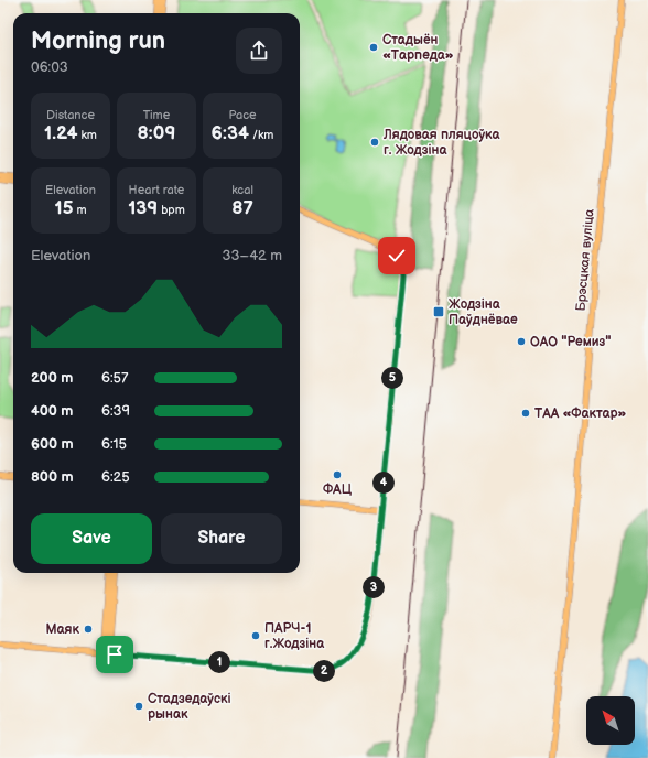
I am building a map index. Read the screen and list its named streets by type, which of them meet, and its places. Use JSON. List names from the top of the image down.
{
  "streets": {
    "main road": ["Брэсцкая вуліца"]
  },
  "places": {
    "other": [
      "Стадыён «Тарпеда»",
      "Лядовая пляцоўка г. Жодзіна",
      "ОАО \"Ремиз\"",
      "ТАА «Фактар»",
      "ФАЦ",
      "Маяк",
      "ПАРЧ-1 г.Жодзіна",
      "Стадзедаўскі рынак"
    ],
    "transit": ["Жодзіна Паўднёвае"]
  },
  "north": "top left",
  "page": {
    "heading": ["Morning run", "06:03"],
    "stats": [
      ["Distance", "1.24 km"],
      ["Time", "8:09"],
      ["Pace", "6:34 /km"],
      ["Elevation", "15 m"],
      ["Heart rate", "139 bpm"],
      ["kcal", "87"]
    ],
    "chart": ["Elevation", "33–42 m"],
    "list": [
      {
        "name": "200 m",
        "note": "6:57"
      },
      {
        "name": "400 m",
        "note": "6:39"
      },
      {
        "name": "600 m",
        "note": "6:15"
      },
      {
        "name": "800 m",
        "note": "6:25"
      }
    ],
    "pins": [
      "5",
      "4",
      "3",
      "1",
      "2"
    ],
    "buttons": ["Save", "Share"]
  }
}
